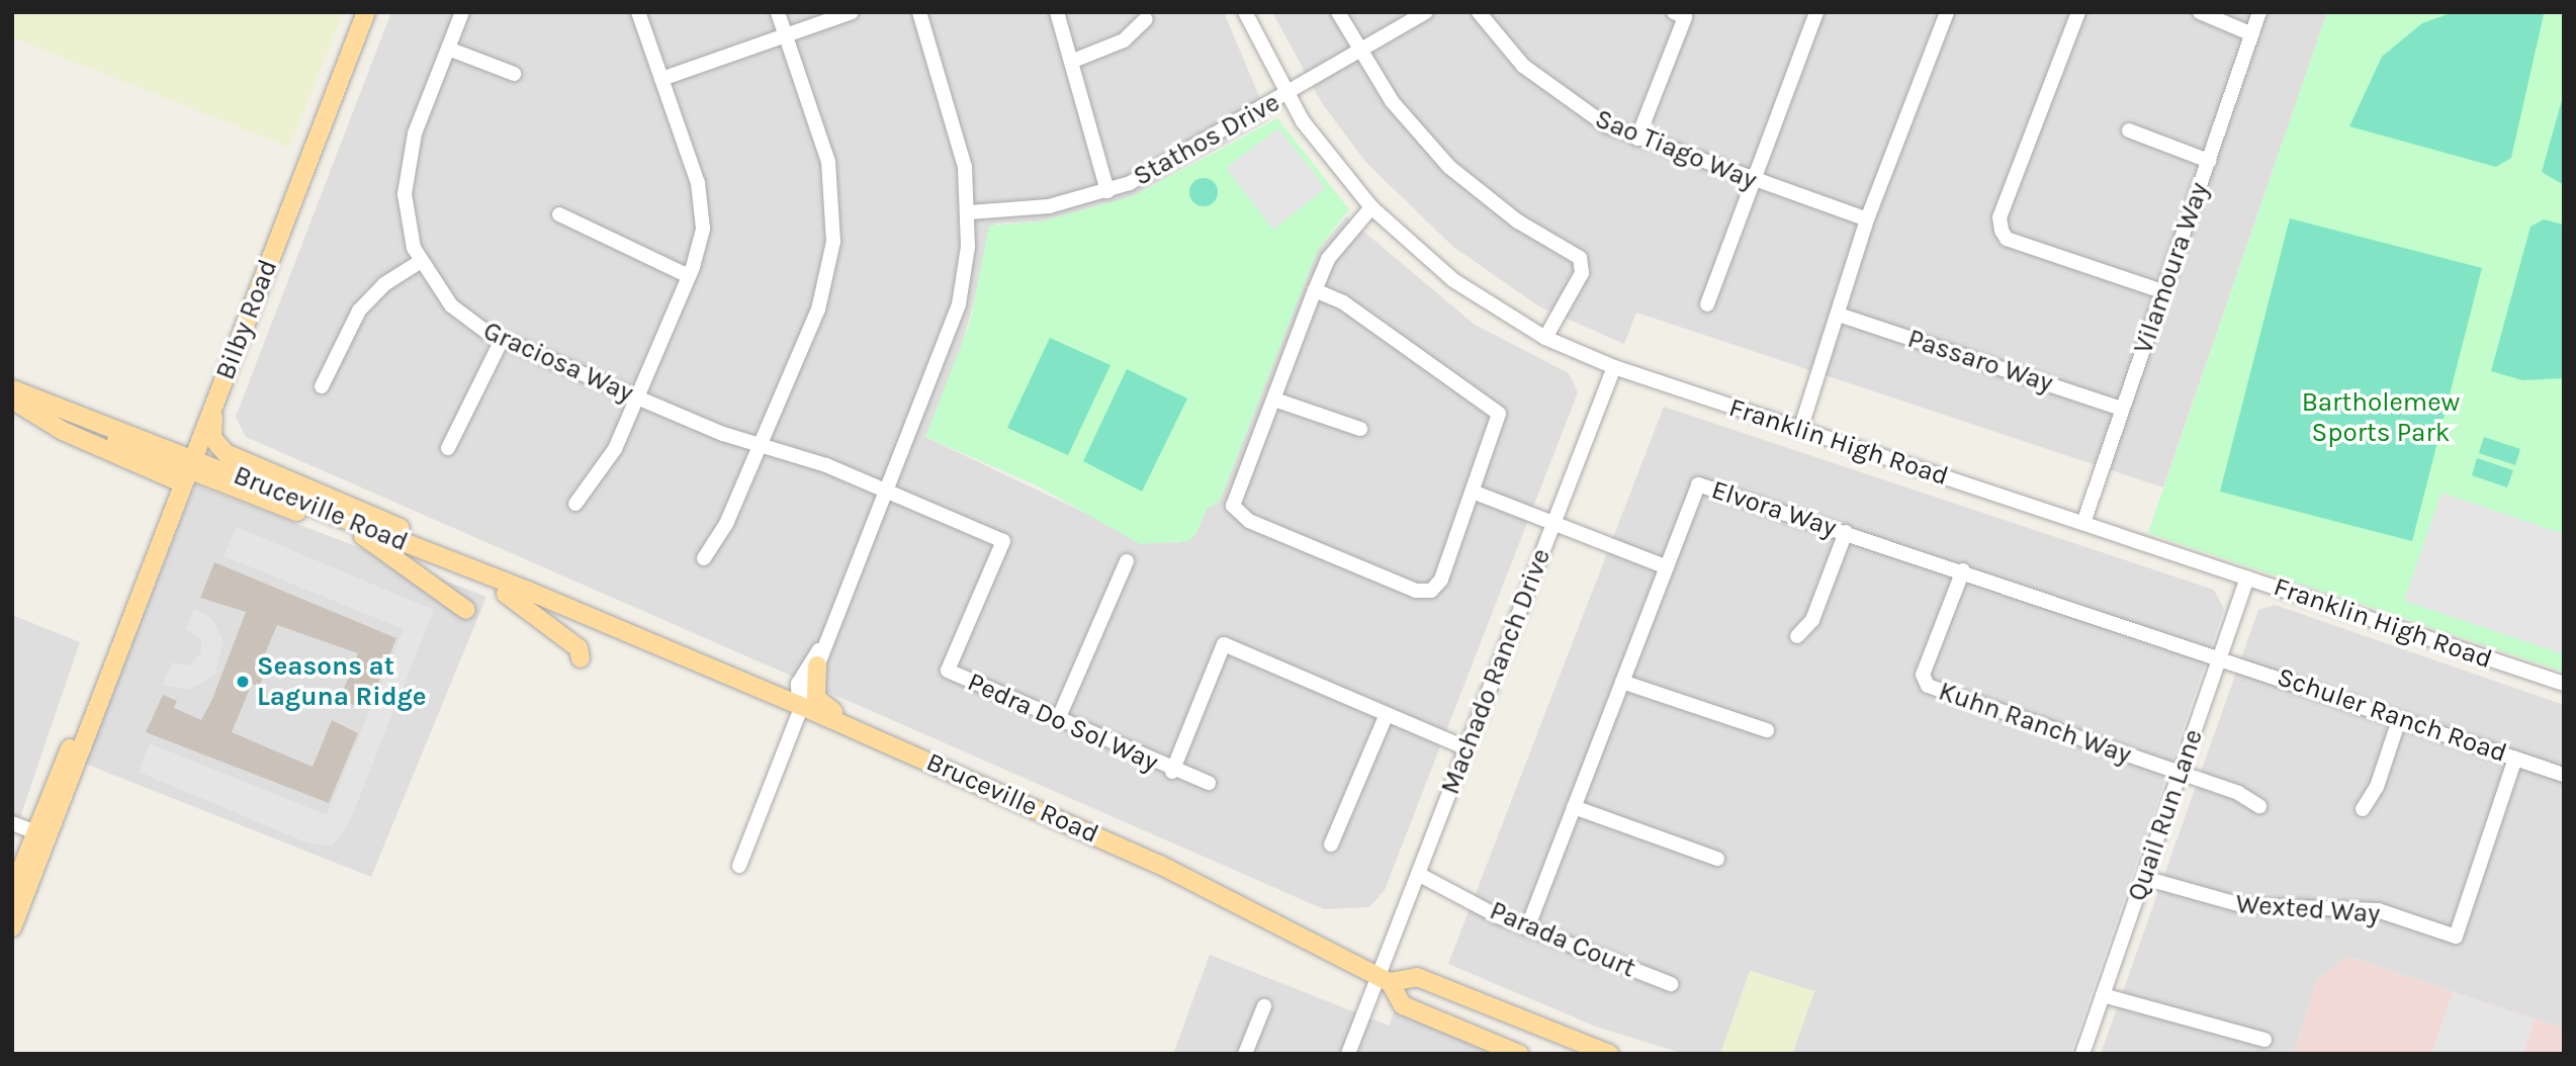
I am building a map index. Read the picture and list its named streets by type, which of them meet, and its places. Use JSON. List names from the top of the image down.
{
  "streets": {
    "main road": ["Bilby Road", "Bruceville Road"],
    "street": [
      "Stathos Drive",
      "Sao Tiago Way",
      "Vilamoura Way",
      "Passaro Way",
      "Graciosa Way",
      "Franklin High Road",
      "Elvora Way",
      "Machado Ranch Drive",
      "Schuler Ranch Road",
      "Pedra Do Sol Way",
      "Kuhn Ranch Way",
      "Quail Run Lane",
      "Wexted Way",
      "Parada Court"
    ]
  },
  "crossings": [
    ["Stathos Drive", "Franklin High Road"],
    ["Vilamoura Way", "Passaro Way"],
    ["Vilamoura Way", "Franklin High Road"],
    ["Bilby Road", "Bruceville Road"],
    ["Graciosa Way", "Pedra Do Sol Way"],
    ["Franklin High Road", "Machado Ranch Drive"],
    ["Franklin High Road", "Quail Run Lane"],
    ["Bruceville Road", "Machado Ranch Drive"],
    ["Elvora Way", "Schuler Ranch Road"],
    ["Elvora Way", "Kuhn Ranch Way"],
    ["Elvora Way", "Quail Run Lane"],
    ["Elvora Way", "Parada Court"],
    ["Machado Ranch Drive", "Pedra Do Sol Way"],
    ["Machado Ranch Drive", "Parada Court"],
    ["Schuler Ranch Road", "Quail Run Lane"],
    ["Schuler Ranch Road", "Wexted Way"],
    ["Kuhn Ranch Way", "Quail Run Lane"],
    ["Quail Run Lane", "Wexted Way"]
  ],
  "parks": ["Bartholemew Sports Park"],
  "places": ["Seasons at Laguna Ridge"]
}
